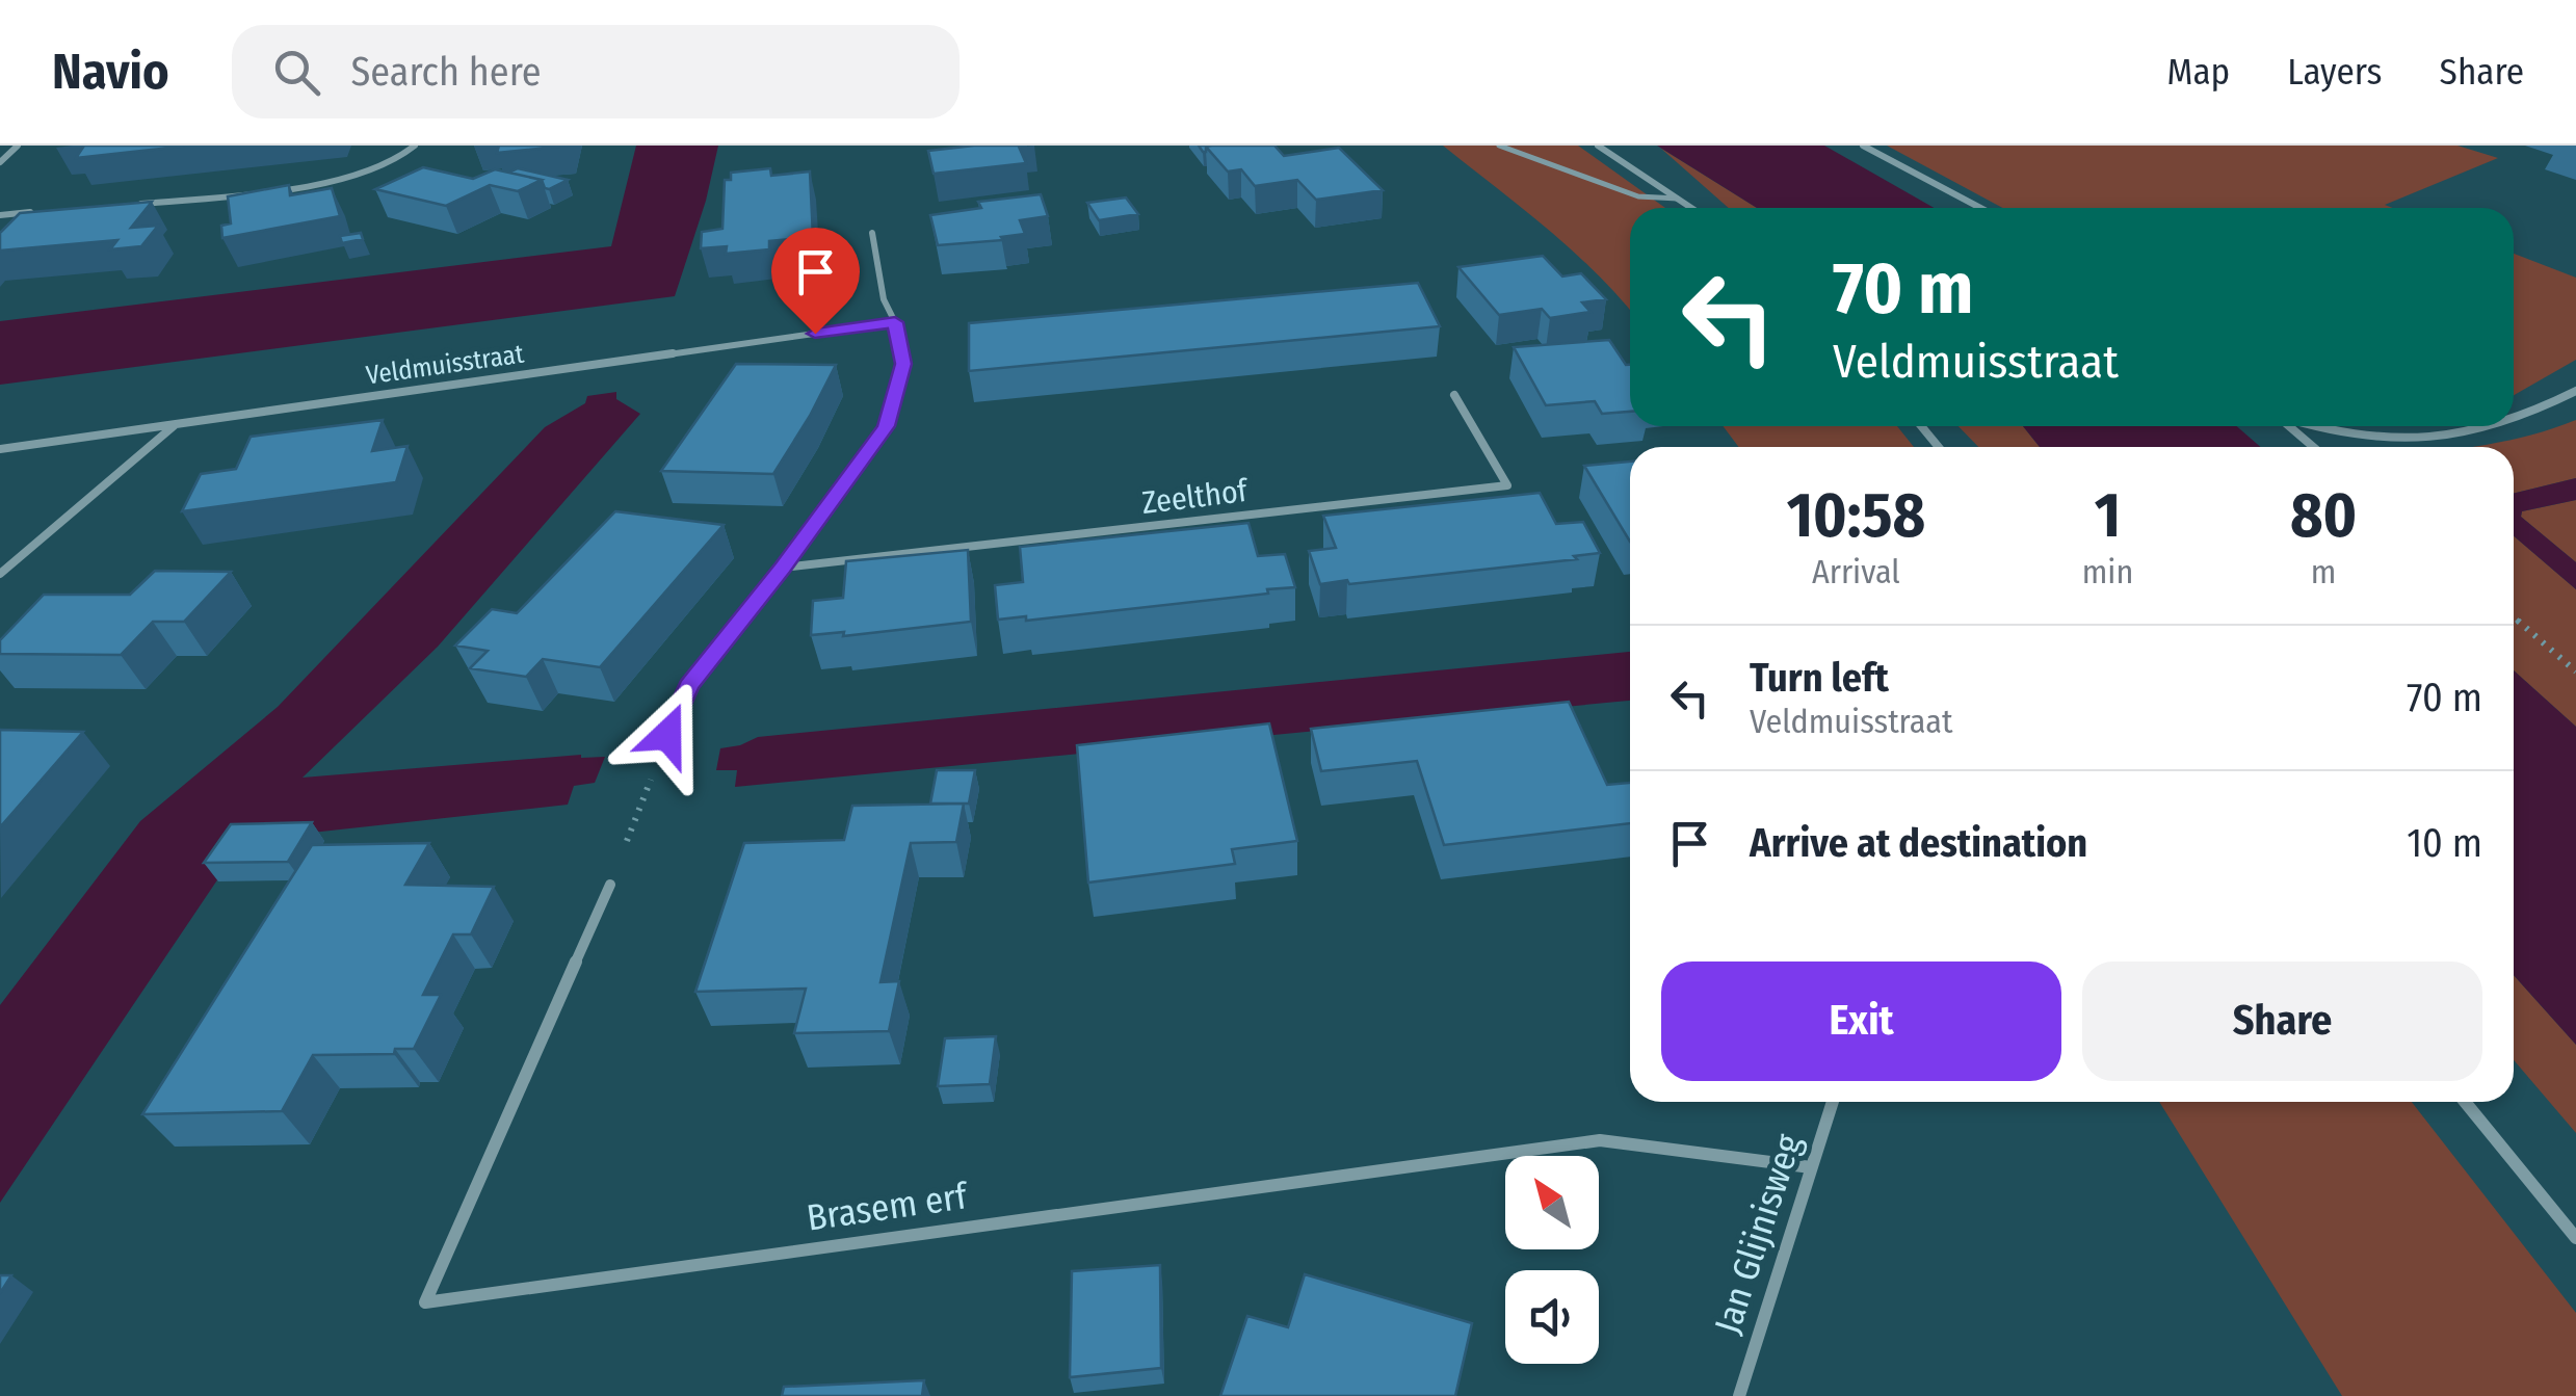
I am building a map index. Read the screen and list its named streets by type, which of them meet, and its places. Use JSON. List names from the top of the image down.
{
  "streets": {
    "street": [
      "Veldmuisstraat",
      "Zeelthof",
      "Brasem erf",
      "Jan Glijnisweg"
    ]
  },
  "crossings": [
    ["Brasem erf", "Jan Glijnisweg"]
  ],
  "north": "top left",
  "page": {
    "header": "Navio",
    "search": "Search here",
    "nav": ["Map", "Layers", "Share"],
    "turn": ["70 m", "Veldmuisstraat"],
    "eta": [
      "10:58",
      "Arrival",
      "1",
      "min",
      "80",
      "m"
    ],
    "list": [
      {
        "name": "Turn left",
        "note": "Veldmuisstraat",
        "value": "70 m"
      },
      {
        "name": "Arrive at destination",
        "value": "10 m"
      }
    ],
    "buttons": ["Exit", "Share"]
  }
}
